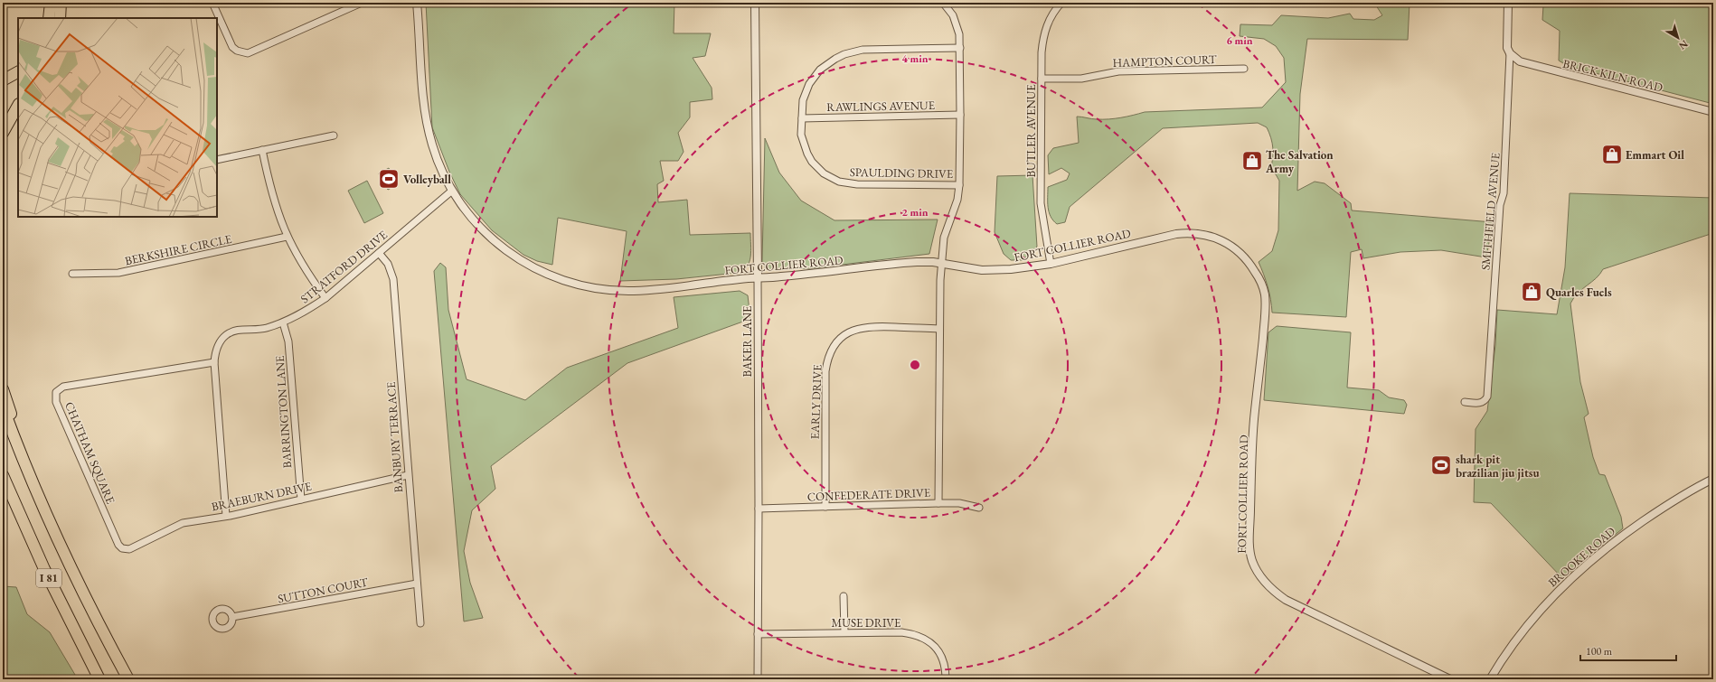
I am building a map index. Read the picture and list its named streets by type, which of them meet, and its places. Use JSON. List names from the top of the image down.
{
  "streets": {
    "highway": ["I 81"],
    "street": [
      "HAMPTON COURT",
      "BRICK KILN ROAD",
      "RAWLINGS AVENUE",
      "BUTLER AVENUE",
      "SPAULDING DRIVE",
      "SMITHFIELD AVENUE",
      "FORT COLLIER ROAD",
      "BERKSHIRE CIRCLE",
      "STRATFORD DRIVE",
      "BAKER LANE",
      "EARLY DRIVE",
      "BARRINGTON LANE",
      "BANBURY TERRACE",
      "CHATHAM SQUARE",
      "CONFEDERATE DRIVE",
      "BRAEBURN DRIVE",
      "BROOKE ROAD",
      "SUTTON COURT",
      "MUSE DRIVE"
    ]
  },
  "crossings": [
    ["HAMPTON COURT", "BUTLER AVENUE"],
    ["BRICK KILN ROAD", "SMITHFIELD AVENUE"],
    ["RAWLINGS AVENUE", "SPAULDING DRIVE"],
    ["BUTLER AVENUE", "FORT COLLIER ROAD"],
    ["FORT COLLIER ROAD", "STRATFORD DRIVE"],
    ["FORT COLLIER ROAD", "BAKER LANE"],
    ["STRATFORD DRIVE", "BARRINGTON LANE"],
    ["STRATFORD DRIVE", "BANBURY TERRACE"],
    ["STRATFORD DRIVE", "CHATHAM SQUARE"],
    ["STRATFORD DRIVE", "BRAEBURN DRIVE"],
    ["BAKER LANE", "CONFEDERATE DRIVE"],
    ["BAKER LANE", "MUSE DRIVE"],
    ["EARLY DRIVE", "CONFEDERATE DRIVE"],
    ["BARRINGTON LANE", "BRAEBURN DRIVE"],
    ["BANBURY TERRACE", "BRAEBURN DRIVE"],
    ["BANBURY TERRACE", "SUTTON COURT"],
    ["CHATHAM SQUARE", "BRAEBURN DRIVE"]
  ],
  "places": {
    "shop": ["Emmart Oil", "The Salvation Army", "Quarles Fuels"],
    "sports": ["Volleyball", "shark pit brazilian jiu jitsu"]
  },
  "scale_bar": "100 m",
  "north": "bottom right",
  "rings": ["6 min", "4 min", "2 min"]
}
